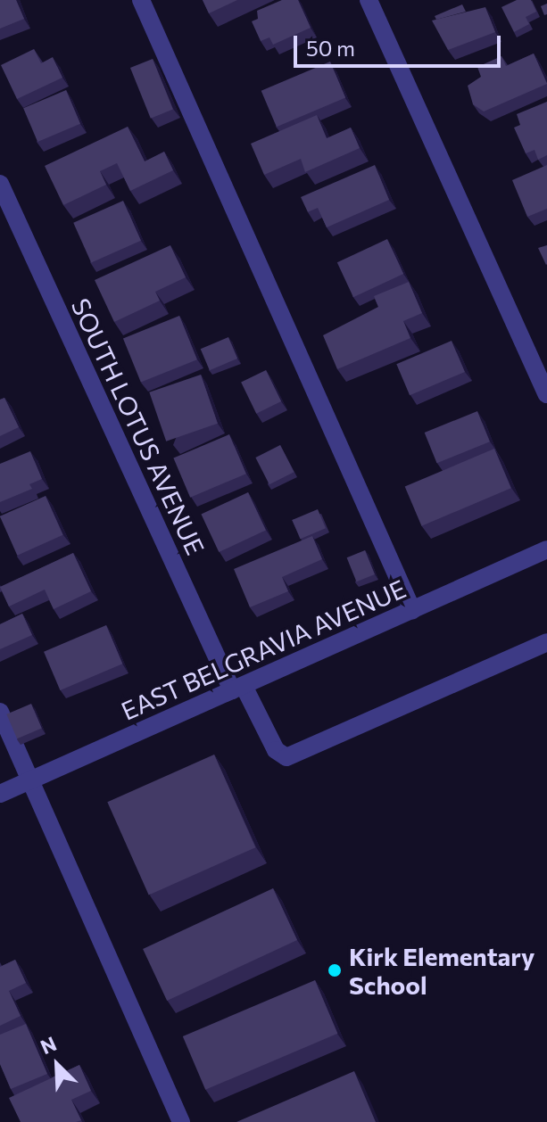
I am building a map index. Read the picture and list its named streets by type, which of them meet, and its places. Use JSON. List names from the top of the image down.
{
  "streets": {
    "street": ["SOUTH LOTUS AVENUE", "EAST BELGRAVIA AVENUE"]
  },
  "crossings": [
    ["SOUTH LOTUS AVENUE", "EAST BELGRAVIA AVENUE"]
  ],
  "places": ["Kirk Elementary School"],
  "scale_bar": "50 m",
  "north": "top left"
}
